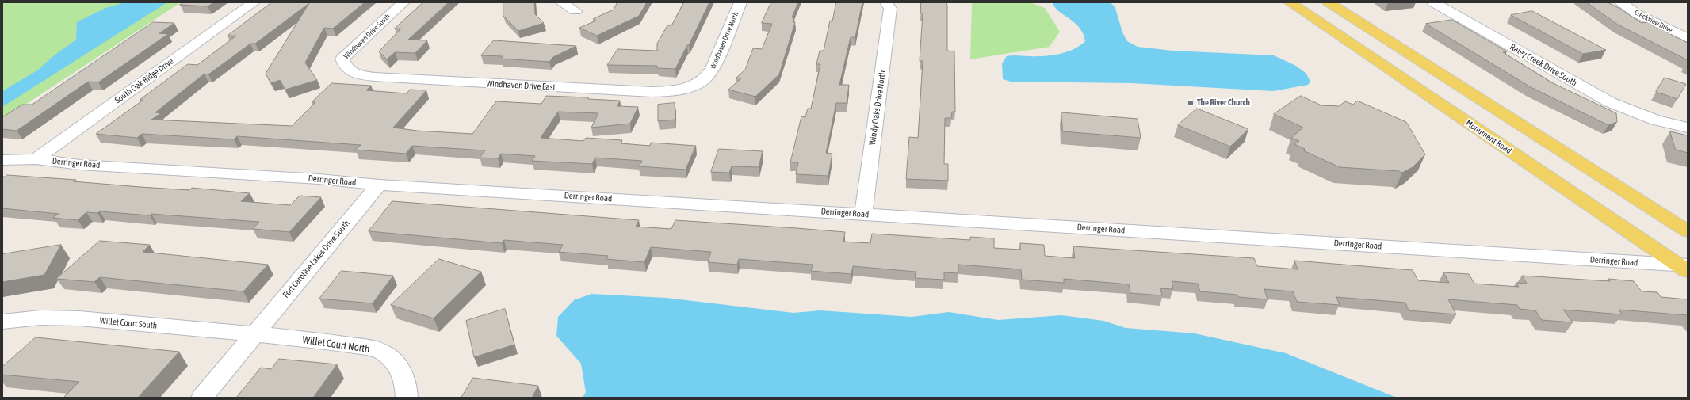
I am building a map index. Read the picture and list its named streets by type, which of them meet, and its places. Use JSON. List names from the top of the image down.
{
  "streets": {
    "main road": ["Monument Road"],
    "street": [
      "Creekview Drive",
      "Windhaven Drive South",
      "Windhaven Drive North",
      "Raley Creek Drive South",
      "South Oak Ridge Drive",
      "Windhaven Drive East",
      "Windy Oaks Drive North",
      "Derringer Road",
      "Fort Caroline Lakes Drive South",
      "Willet Court South",
      "Willet Court North"
    ]
  },
  "crossings": [
    ["Windhaven Drive South", "Windhaven Drive East"],
    ["Windhaven Drive North", "Windhaven Drive East"],
    ["South Oak Ridge Drive", "Derringer Road"],
    ["Windy Oaks Drive North", "Derringer Road"],
    ["Monument Road", "Derringer Road"],
    ["Derringer Road", "Fort Caroline Lakes Drive South"],
    ["Fort Caroline Lakes Drive South", "Willet Court South"],
    ["Fort Caroline Lakes Drive South", "Willet Court North"],
    ["Willet Court South", "Willet Court North"]
  ],
  "places": ["The River Church"]
}
